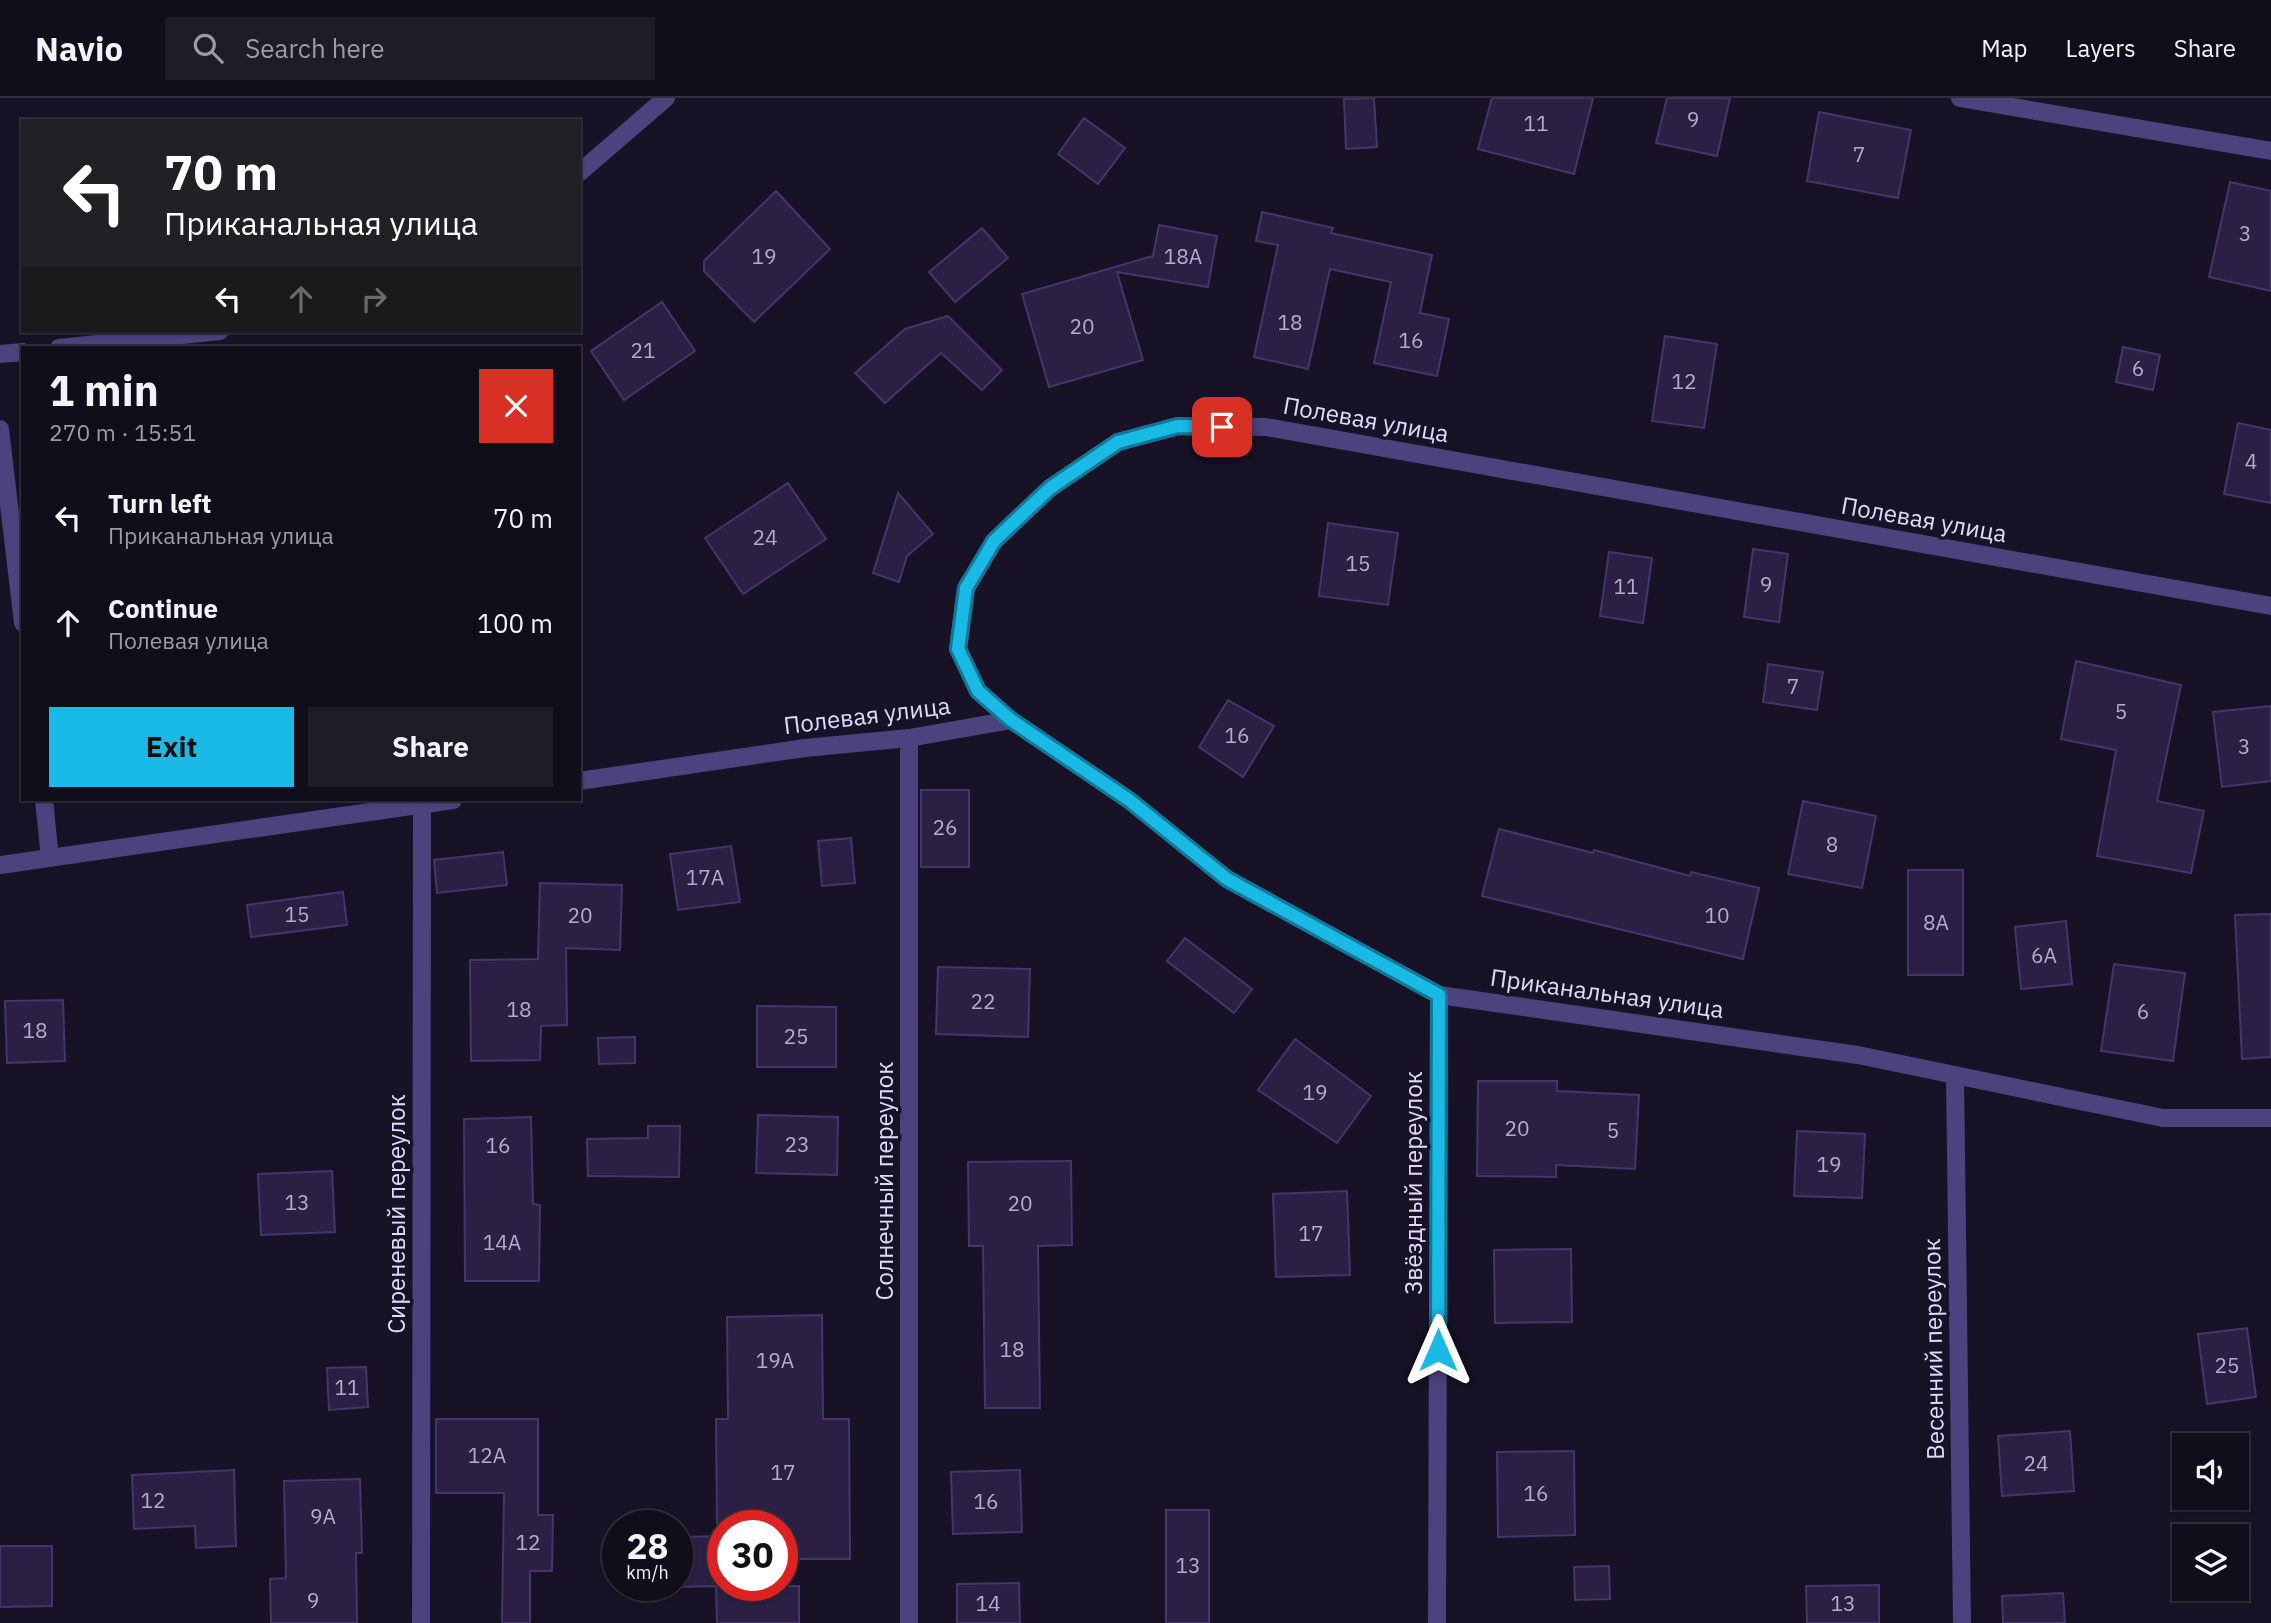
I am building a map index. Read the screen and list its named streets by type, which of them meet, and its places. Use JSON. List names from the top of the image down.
{
  "streets": {
    "street": [
      "Полевая улица",
      "Приканальная улица",
      "Солнечный переулок",
      "Звёздный переулок",
      "Сиреневый переулок",
      "Весенний переулок"
    ]
  },
  "crossings": [
    ["Полевая улица", "Приканальная улица"],
    ["Полевая улица", "Солнечный переулок"],
    ["Приканальная улица", "Звёздный переулок"],
    ["Приканальная улица", "Весенний переулок"]
  ],
  "house_numbers": [
    "9",
    "11",
    "7",
    "3",
    "19",
    "18А",
    "18",
    "20",
    "16",
    "21",
    "6",
    "12",
    "4",
    "24",
    "15",
    "9",
    "11",
    "7",
    "5",
    "16",
    "3",
    "26",
    "8",
    "17А",
    "15",
    "20",
    "10",
    "8А",
    "6А",
    "22",
    "18",
    "6",
    "18",
    "25",
    "19",
    "20",
    "5",
    "23",
    "16",
    "19",
    "13",
    "20",
    "17",
    "14А",
    "18",
    "19А",
    "25",
    "11",
    "12А",
    "24",
    "17",
    "16",
    "12",
    "16",
    "9А",
    "12",
    "13",
    "9",
    "14",
    "13"
  ],
  "page": {
    "header": "Navio",
    "search": "Search here",
    "nav": ["Map", "Layers", "Share"],
    "turn": ["70 m", "Приканальная улица"],
    "heading": ["1 min", "270 m · 15:51"],
    "list": [
      {
        "name": "Turn left",
        "note": "Приканальная улица",
        "value": "70 m"
      },
      {
        "name": "Continue",
        "note": "Полевая улица",
        "value": "100 m"
      }
    ],
    "buttons": ["Exit", "Share"],
    "speed": "28 km/h",
    "limit": "30"
  }
}
